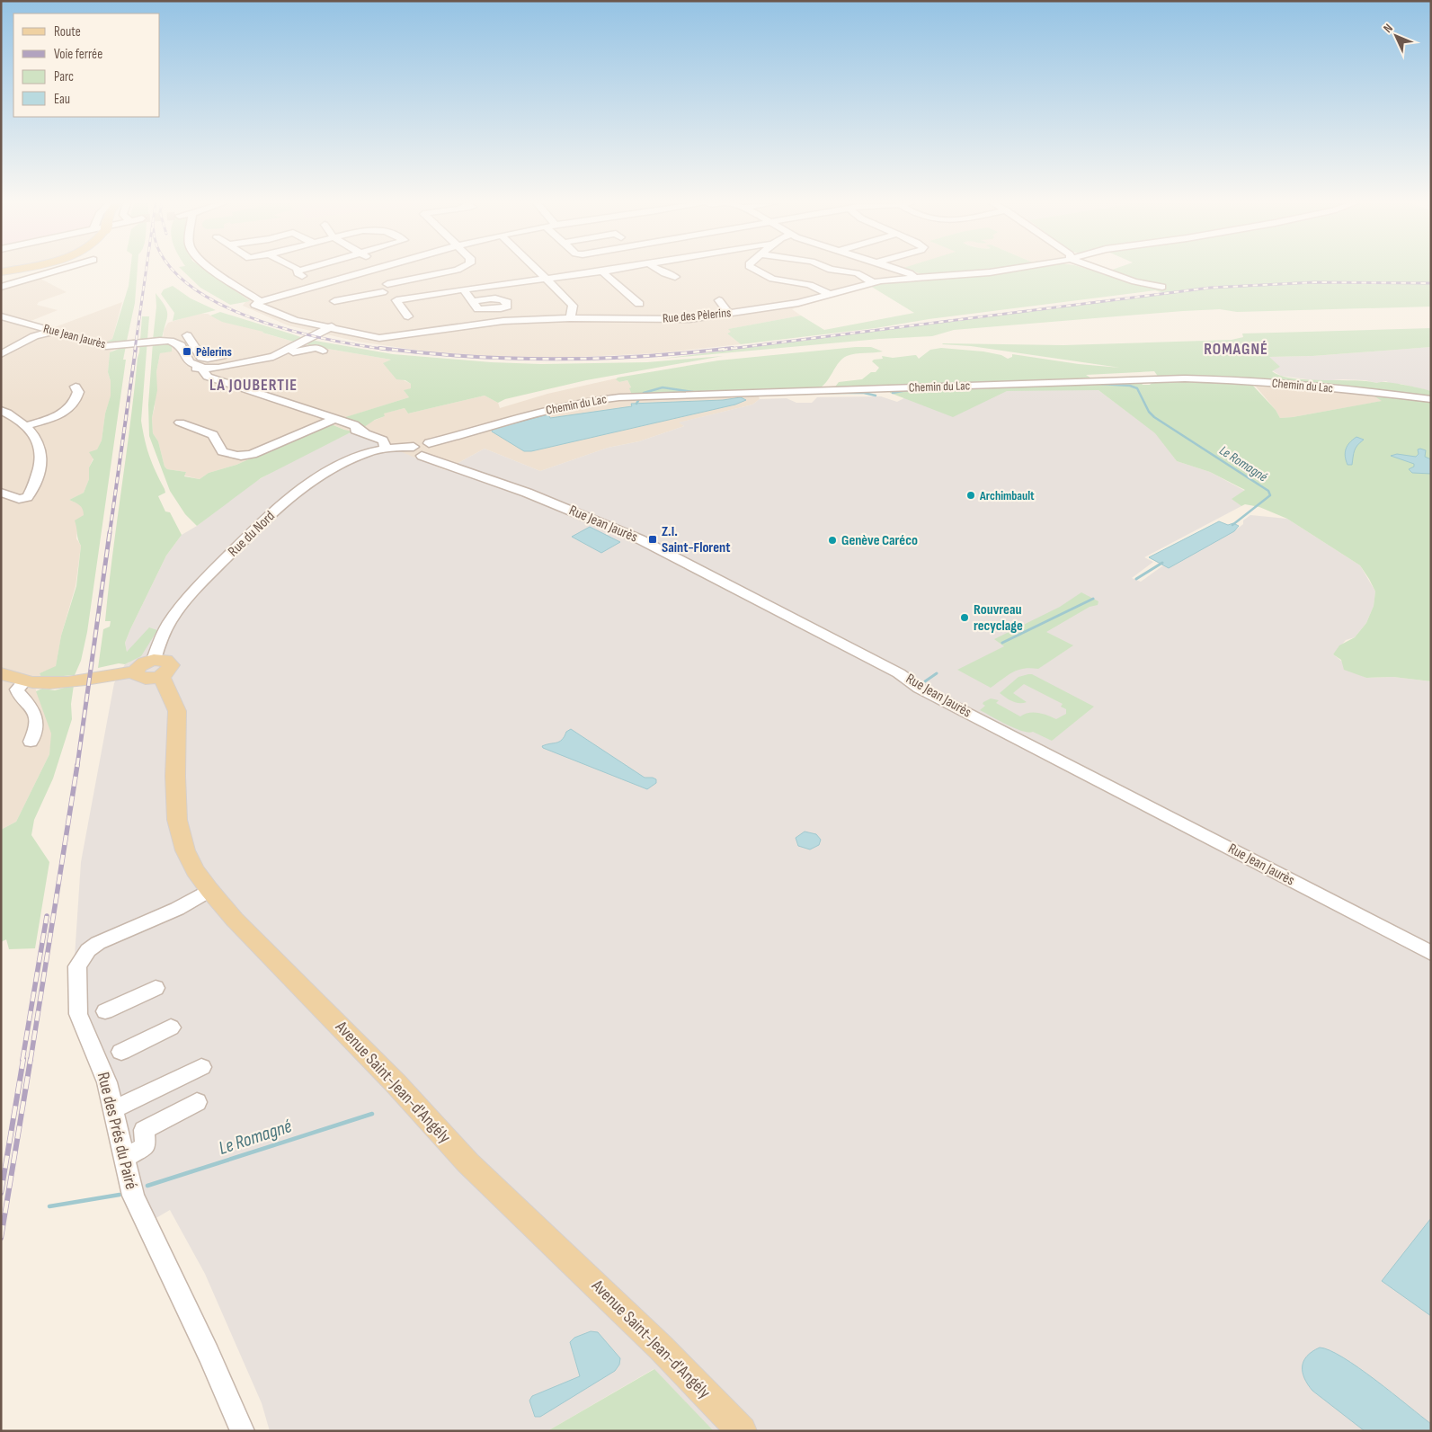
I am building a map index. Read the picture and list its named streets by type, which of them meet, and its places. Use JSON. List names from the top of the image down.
{
  "streets": {
    "main road": ["Avenue Saint-Jean-d'Angély"],
    "street": [
      "Rue des Pèlerins",
      "Rue Jean Jaurès",
      "Chemin du Lac",
      "Rue du Nord",
      "Rue des Prés du Pairé"
    ]
  },
  "crossings": [
    ["Rue Jean Jaurès", "Chemin du Lac"],
    ["Rue Jean Jaurès", "Rue du Nord"],
    ["Rue du Nord", "Avenue Saint-Jean-d'Angély"],
    ["Avenue Saint-Jean-d'Angély", "Rue des Prés du Pairé"]
  ],
  "districts": ["ROMAGNÉ", "LA JOUBERTIE"],
  "water": ["Le Romagné"],
  "places": {
    "transit": ["Pèlerins", "Z.I. Saint-Florent"],
    "other": ["Archimbault", "Genève Caréco", "Rouvreau recyclage"]
  },
  "legend": [
    "Route",
    "Voie ferrée",
    "Parc",
    "Eau"
  ],
  "north": "top left"
}
